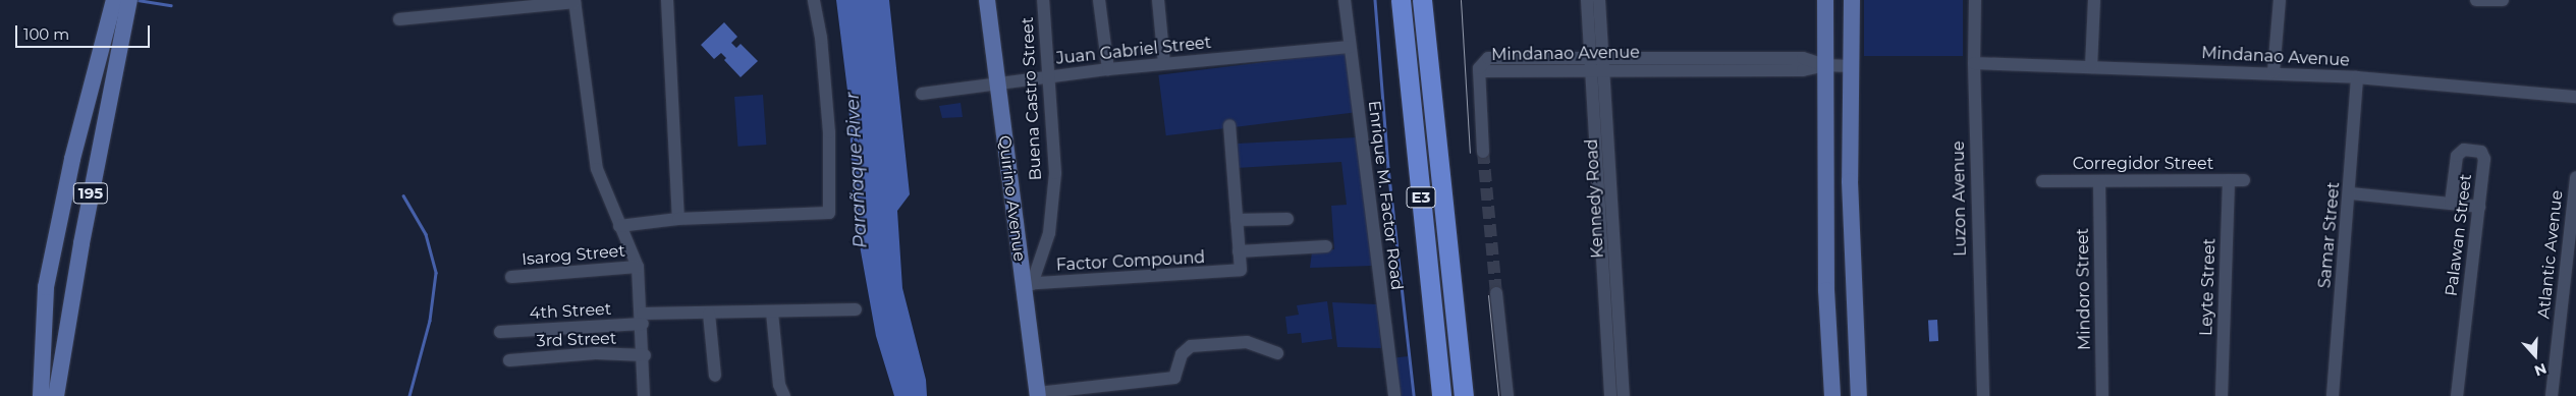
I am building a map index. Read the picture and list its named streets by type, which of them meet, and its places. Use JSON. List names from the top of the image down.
{
  "streets": {
    "highway": ["E3"],
    "main road": ["195", "Quirino Avenue"],
    "street": [
      "Juan Gabriel Street",
      "Mindanao Avenue",
      "Buena Castro Street",
      "Corregidor Street",
      "Enrique M. Factor Road",
      "Kennedy Road",
      "Luzon Avenue",
      "Samar Street",
      "Palawan Street",
      "Atlantic Avenue",
      "Isarog Street",
      "Factor Compound",
      "Leyte Street",
      "Mindoro Street",
      "4th Street",
      "3rd Street"
    ]
  },
  "crossings": [
    ["Juan Gabriel Street", "Buena Castro Street"],
    ["Juan Gabriel Street", "Enrique M. Factor Road"],
    ["Juan Gabriel Street", "Quirino Avenue"],
    ["Mindanao Avenue", "Kennedy Road"],
    ["Mindanao Avenue", "Luzon Avenue"],
    ["Mindanao Avenue", "Samar Street"],
    ["Buena Castro Street", "Quirino Avenue"],
    ["Buena Castro Street", "Factor Compound"],
    ["Corregidor Street", "Leyte Street"],
    ["Corregidor Street", "Mindoro Street"],
    ["Quirino Avenue", "Factor Compound"]
  ],
  "water": ["Parañaque River"],
  "scale_bar": "100 m",
  "north": "bottom"
}
